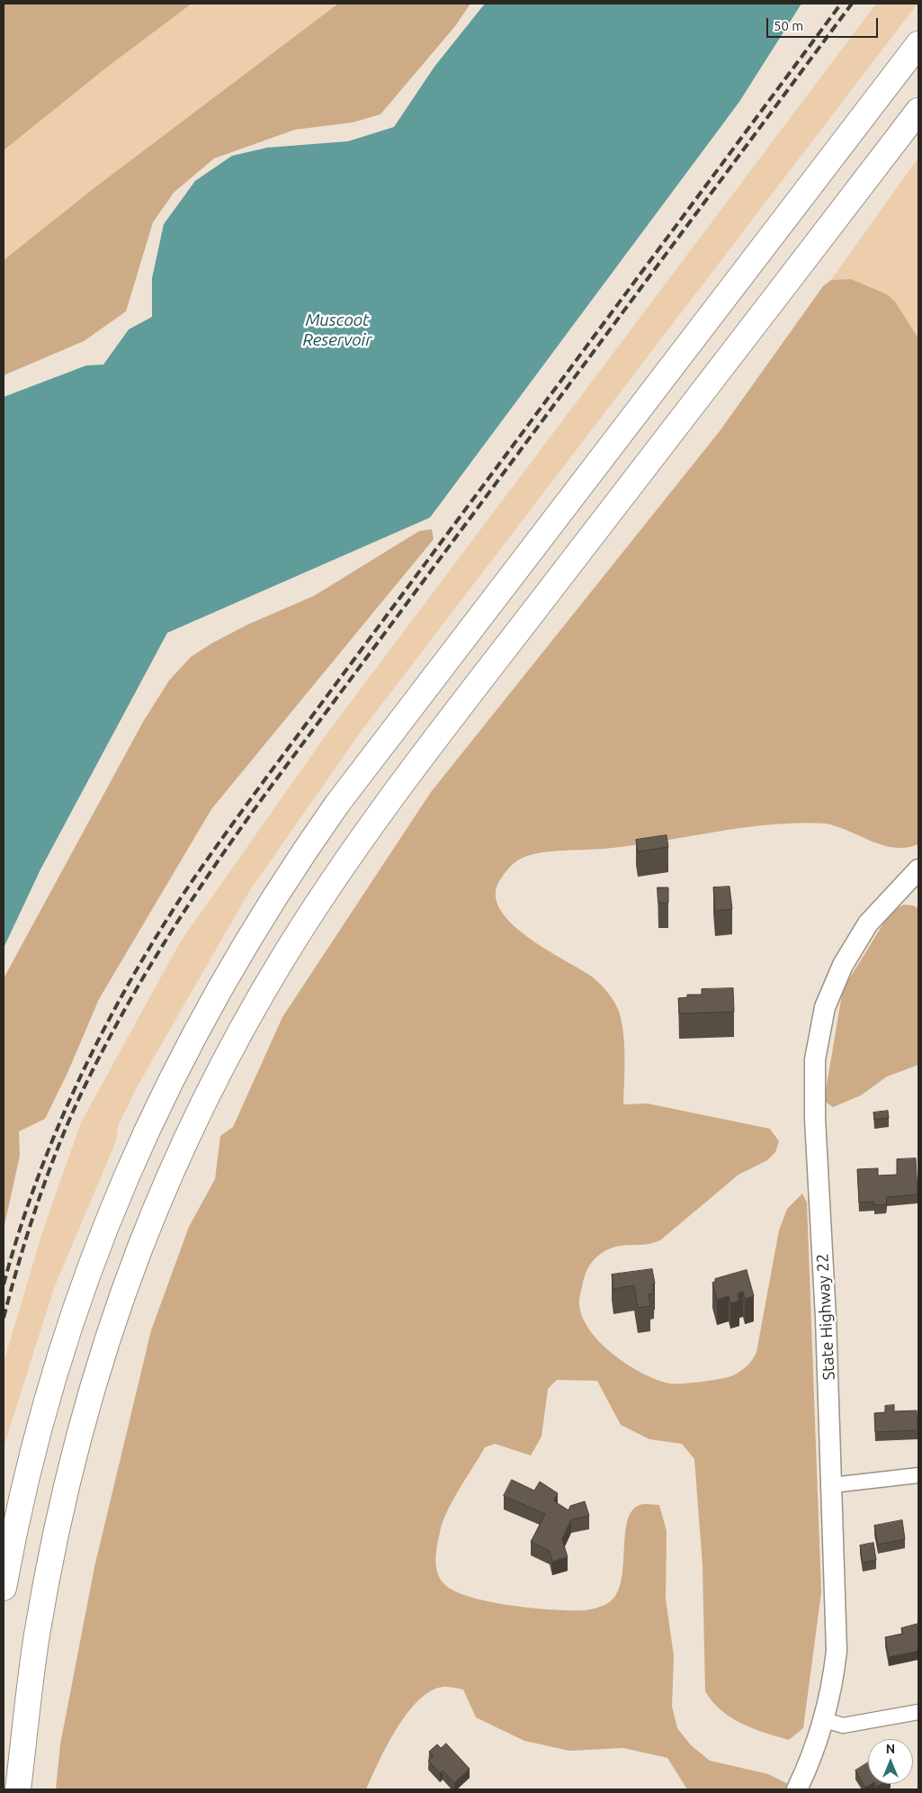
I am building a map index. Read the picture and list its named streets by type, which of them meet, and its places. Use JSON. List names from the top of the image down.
{
  "streets": {
    "main road": ["State Highway 22"]
  },
  "water": ["Muscoot Reservoir"],
  "scale_bar": "50 m",
  "north": "top"
}
